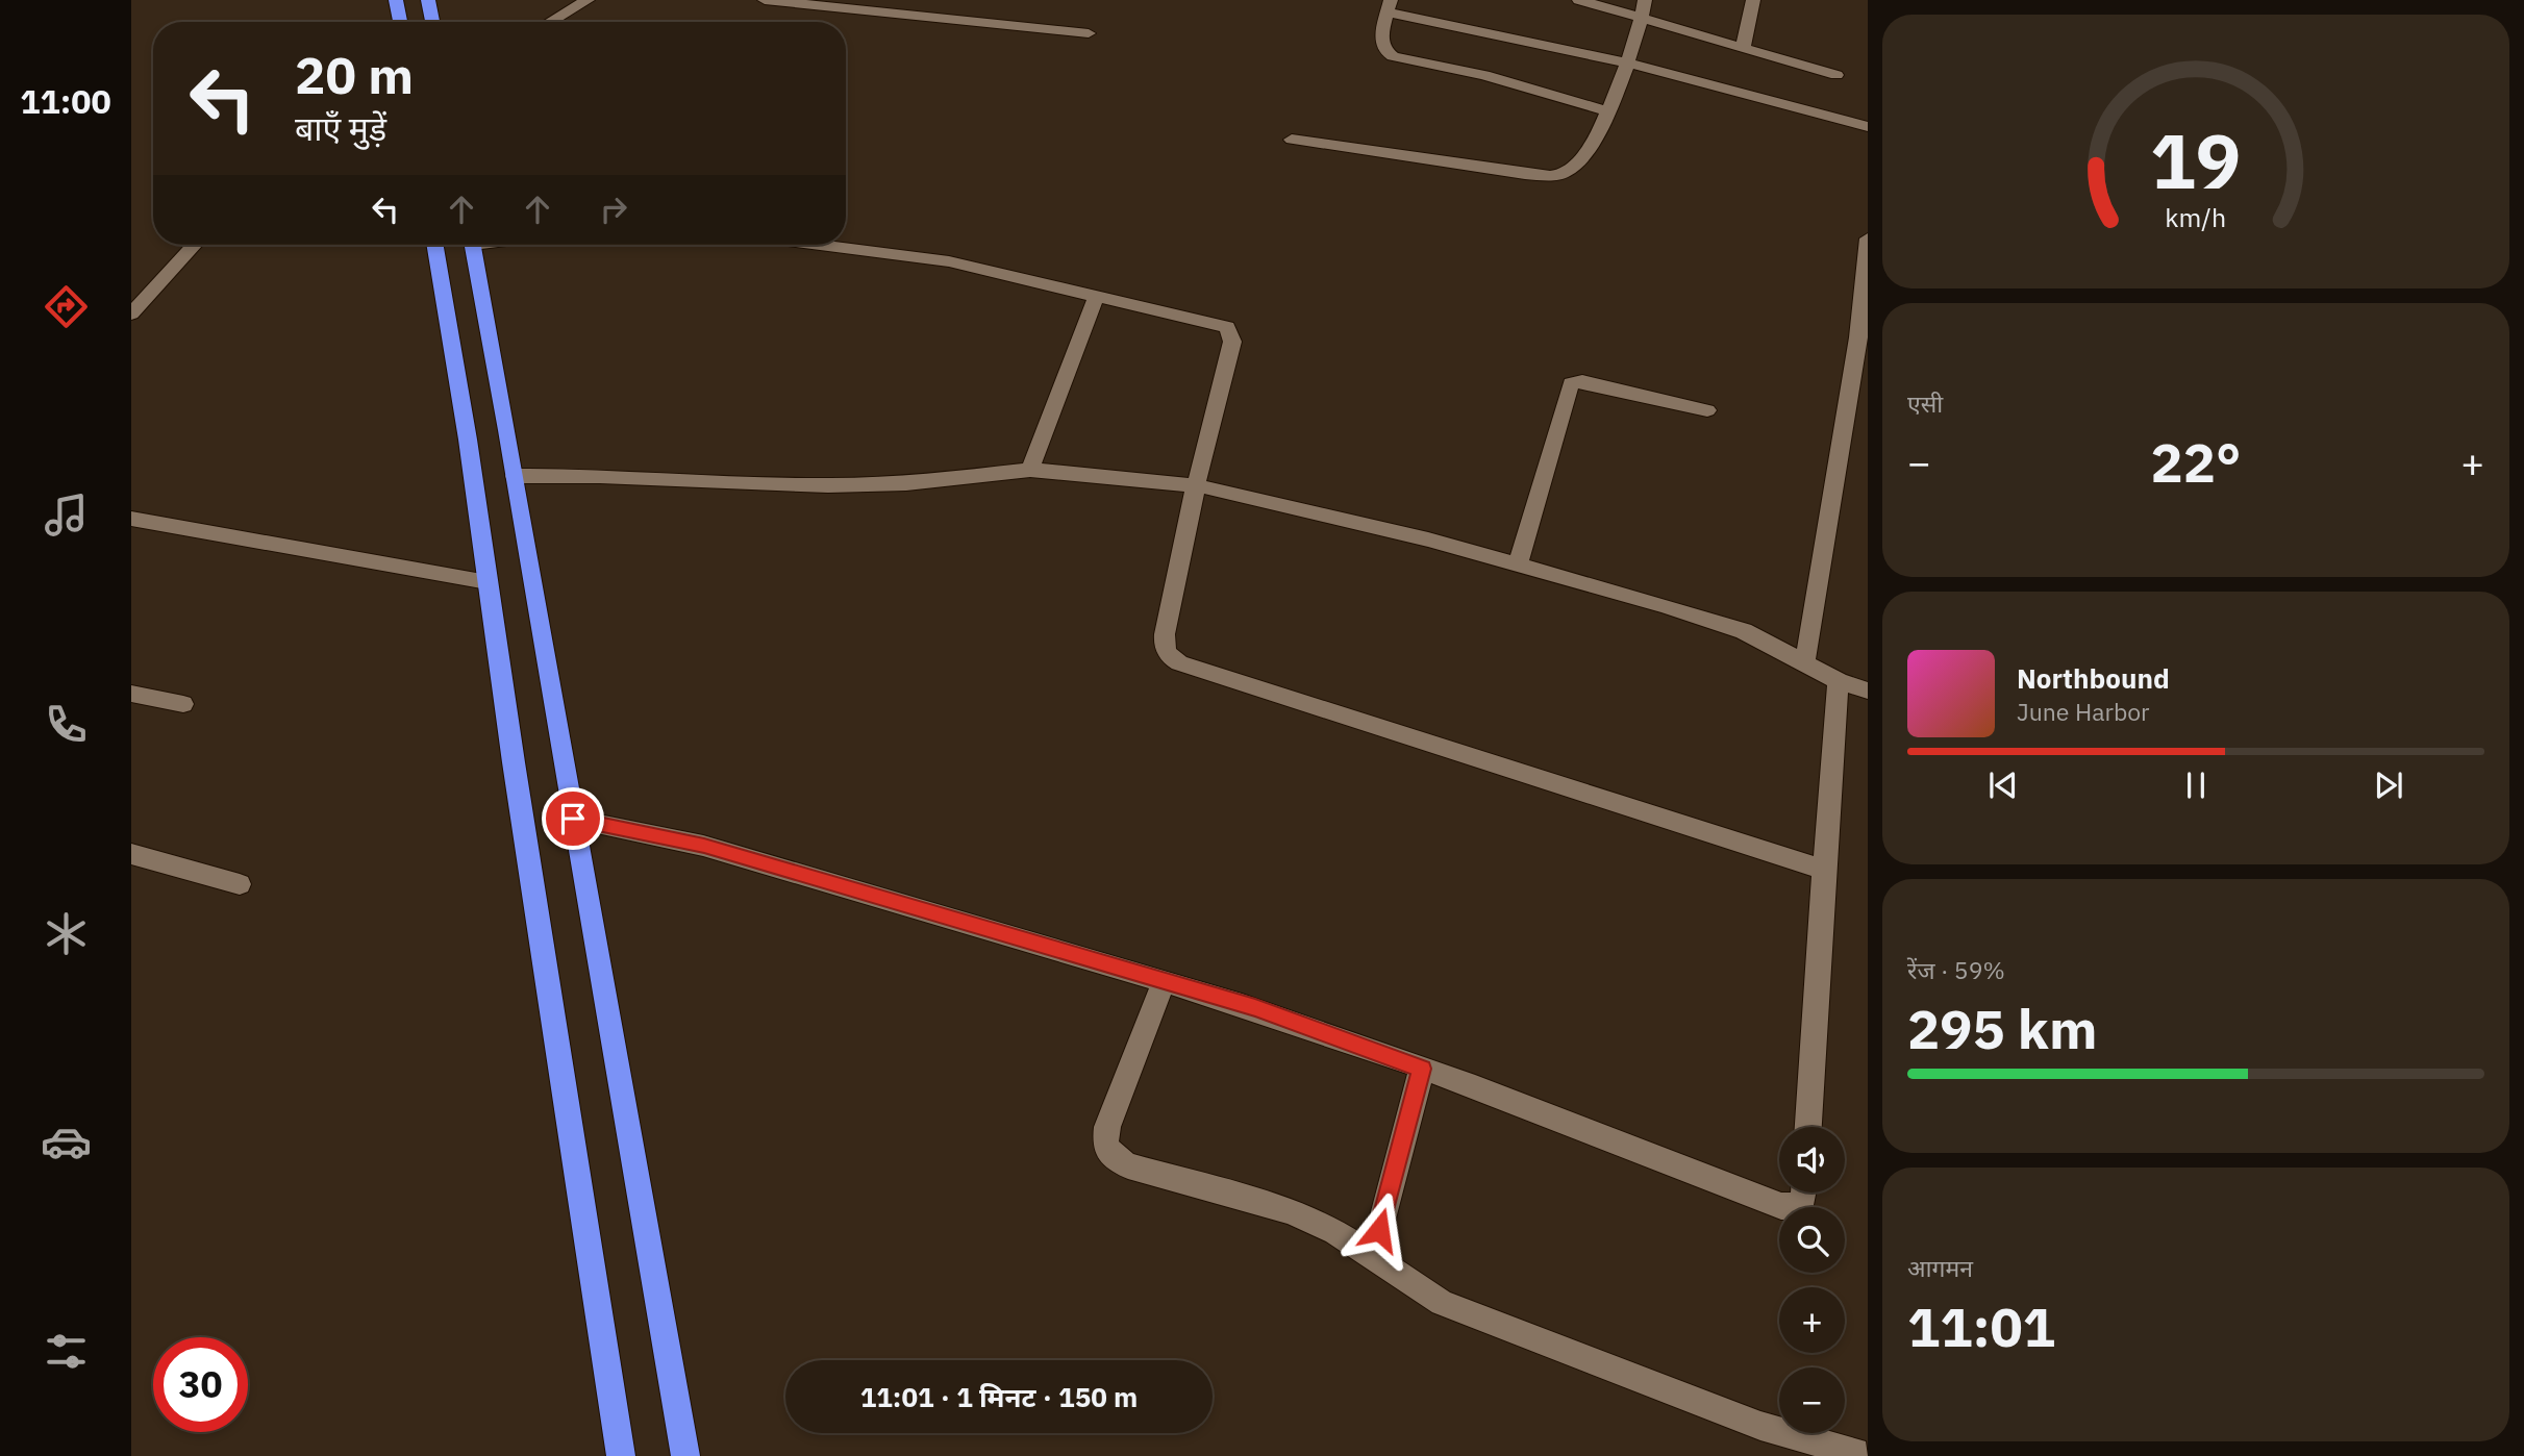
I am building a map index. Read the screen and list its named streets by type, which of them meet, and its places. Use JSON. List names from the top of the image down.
{
  "page": {
    "tabs": "11:00",
    "turn": ["20 m", "बाएँ मुड़ें"],
    "tile": [
      "एसी",
      ["रेंज · 59%", "295 km"],
      ["आगमन", "11:01"]
    ],
    "heat": ["−", "22°", "+"],
    "song": ["Northbound", "June Harbor"],
    "map_buttons": ["+", "−"],
    "limit": "30",
    "trip": "11:01 · 1 मिनट · 150 m",
    "gauge": ["19", "km/h"]
  }
}
